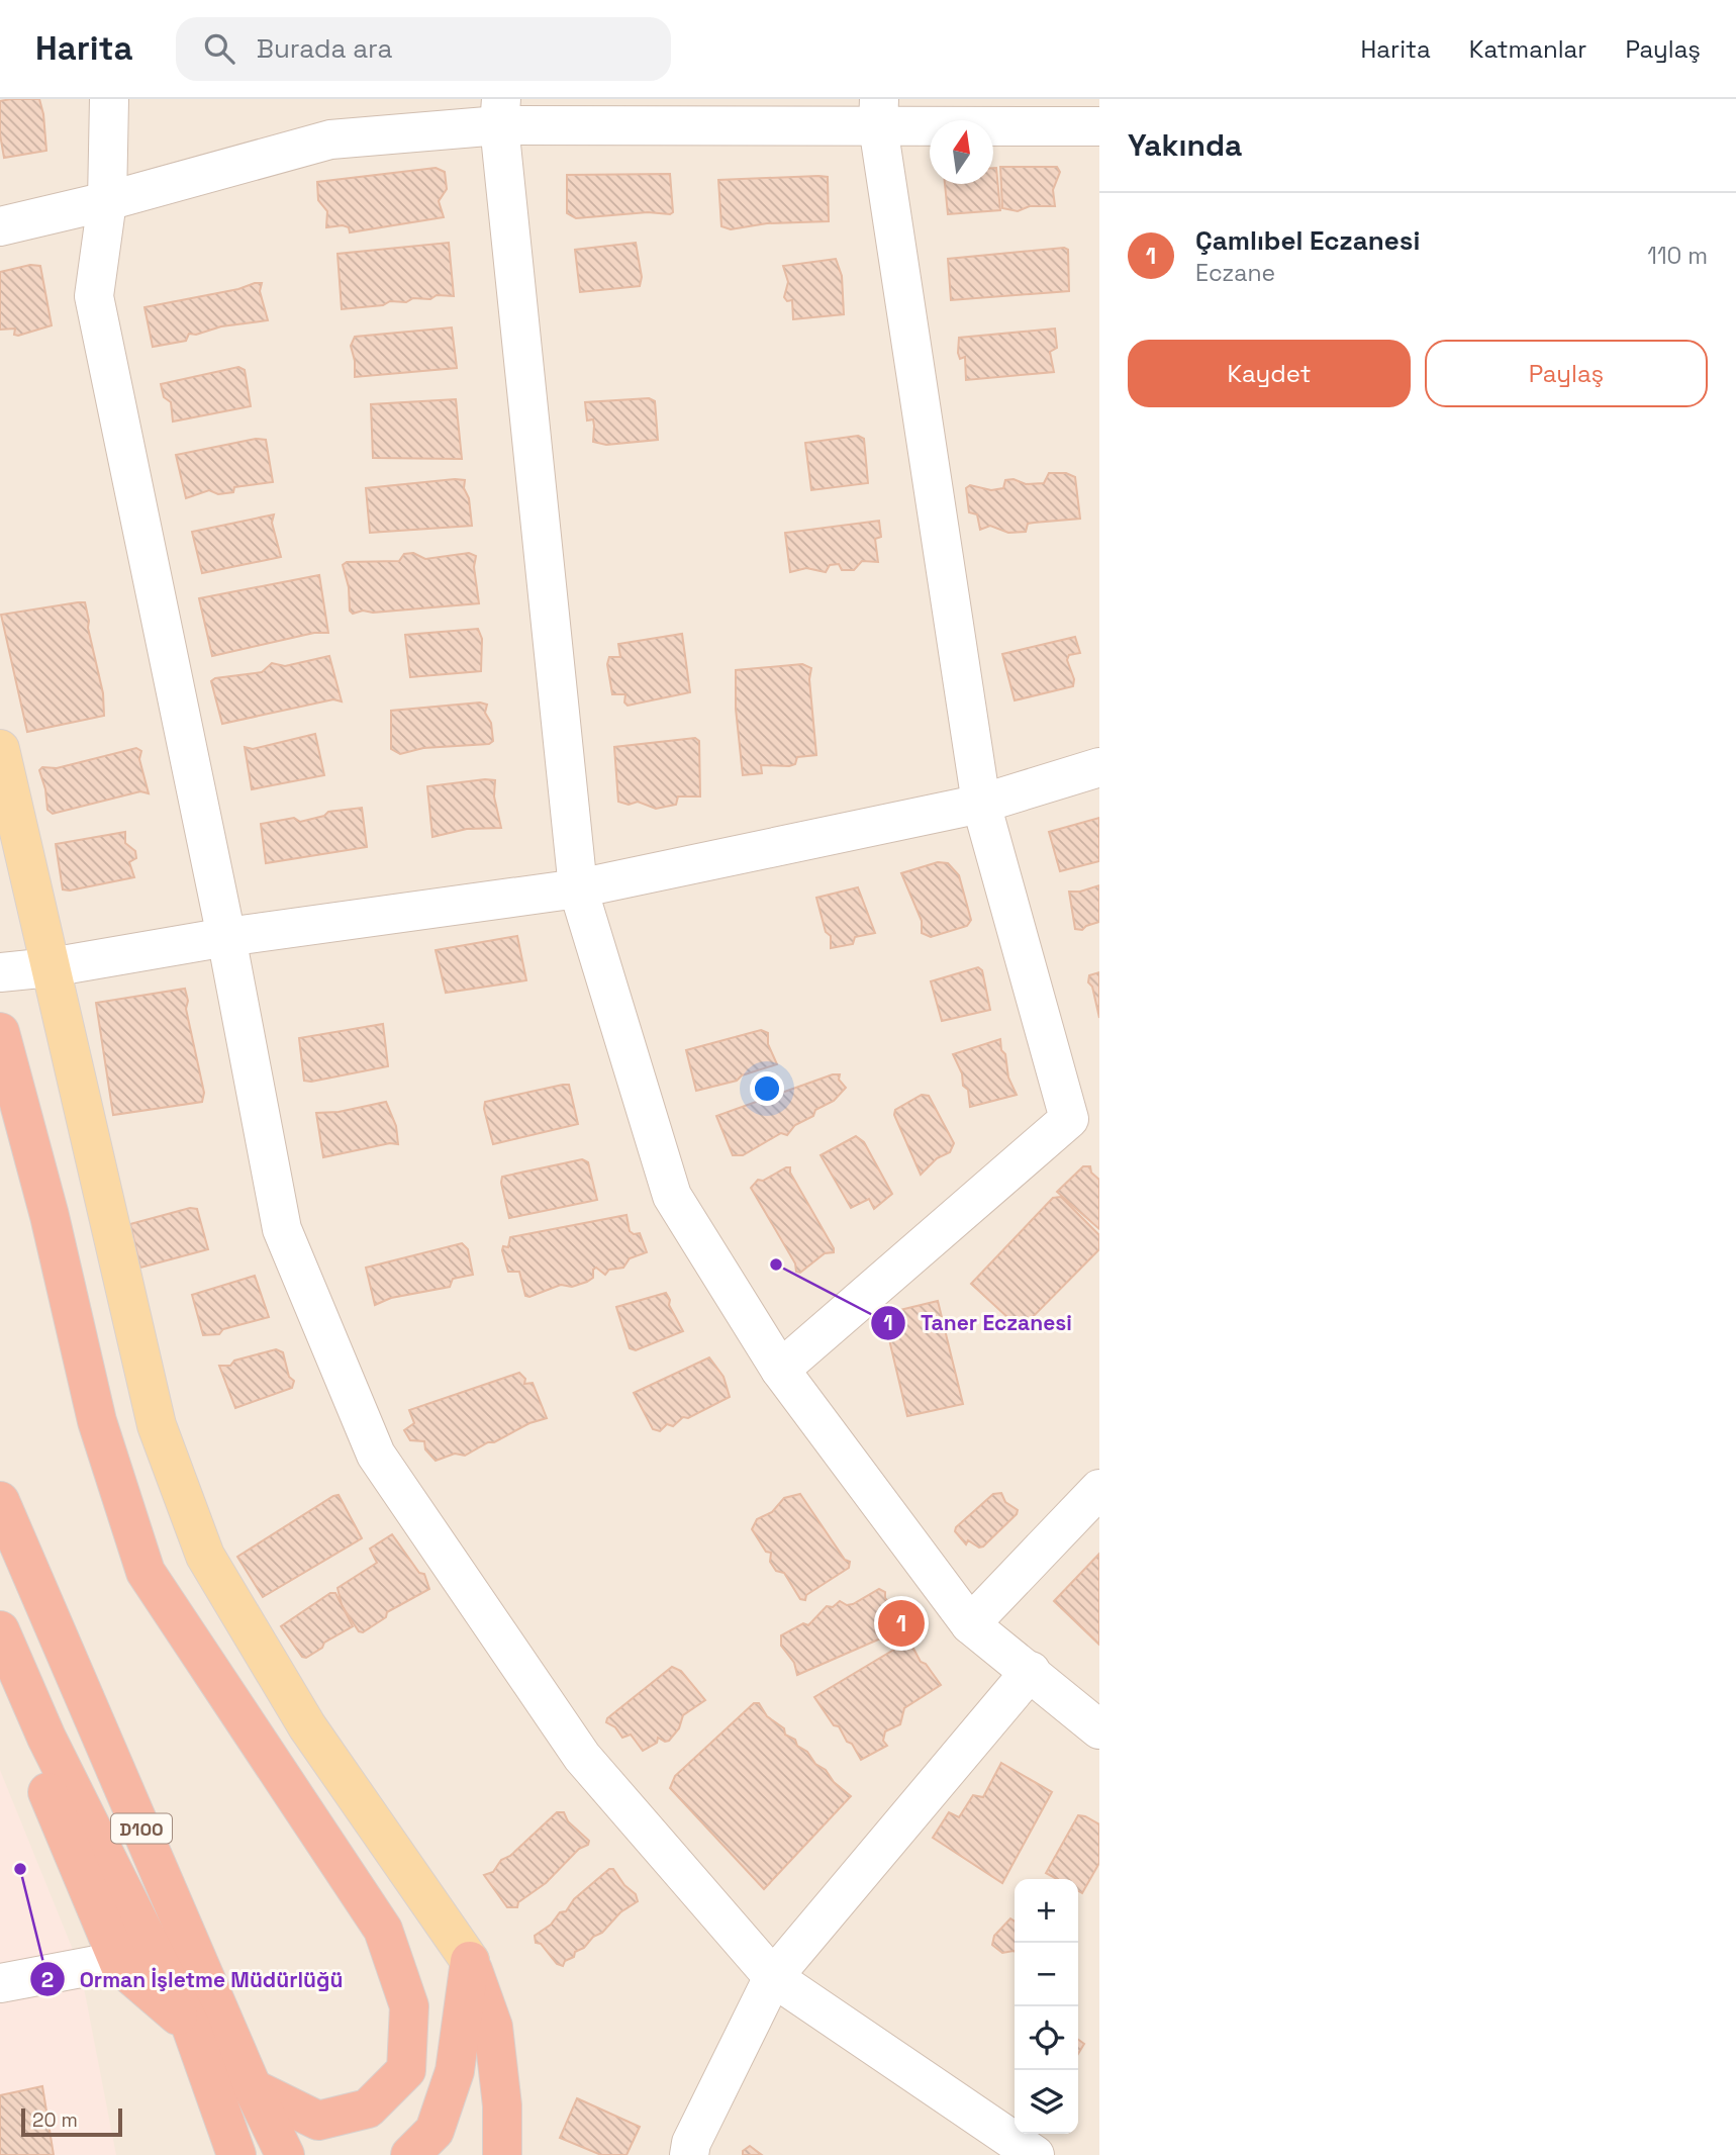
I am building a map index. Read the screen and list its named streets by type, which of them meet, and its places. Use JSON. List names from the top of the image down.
{
  "streets": {
    "highway": ["D100"]
  },
  "places": ["Taner Eczanesi", "Orman İşletme Müdürlüğü"],
  "scale_bar": "20 m",
  "north": "top",
  "page": {
    "header": "Harita",
    "search": "Burada ara",
    "nav": ["Harita", "Katmanlar", "Paylaş"],
    "heading": "Yakında",
    "list": [
      {
        "mark": "1",
        "name": "Çamlıbel Eczanesi",
        "note": "Eczane",
        "value": "110 m"
      }
    ],
    "buttons": ["Kaydet", "Paylaş"],
    "pins": "1",
    "map_buttons": ["+", "−"],
    "scale": "20 m"
  }
}
